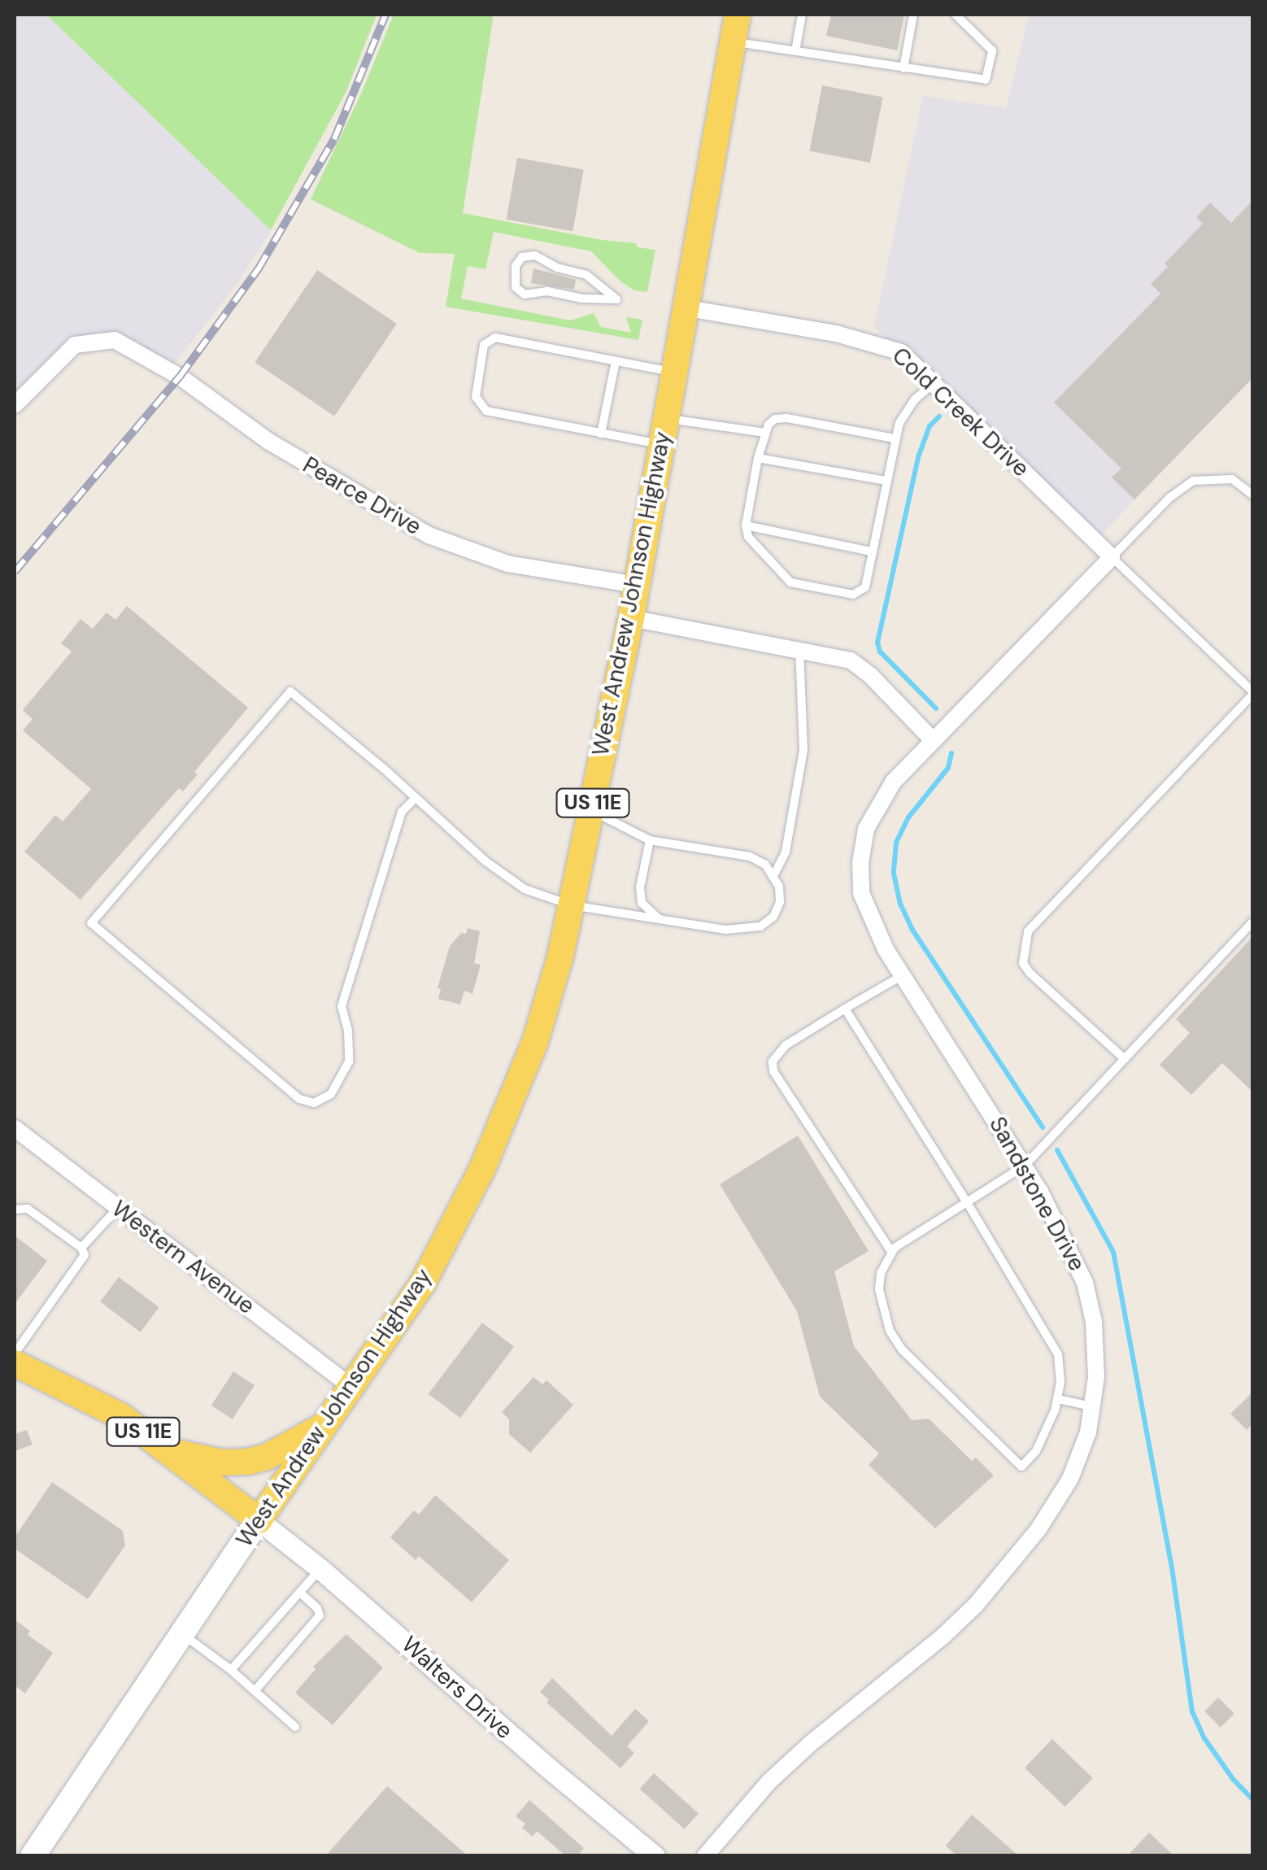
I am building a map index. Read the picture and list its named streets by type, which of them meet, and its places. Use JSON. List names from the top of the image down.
{
  "streets": {
    "main road": ["West Andrew Johnson Highway", "US 11E"],
    "street": [
      "Cold Creek Drive",
      "Pearce Drive",
      "Sandstone Drive",
      "Western Avenue",
      "Walters Drive"
    ]
  },
  "crossings": [
    ["Cold Creek Drive", "West Andrew Johnson Highway"],
    ["Cold Creek Drive", "Sandstone Drive"],
    ["Pearce Drive", "West Andrew Johnson Highway"],
    ["West Andrew Johnson Highway", "US 11E"],
    ["West Andrew Johnson Highway", "Western Avenue"],
    ["West Andrew Johnson Highway", "Walters Drive"],
    ["US 11E", "Walters Drive"]
  ]
}
